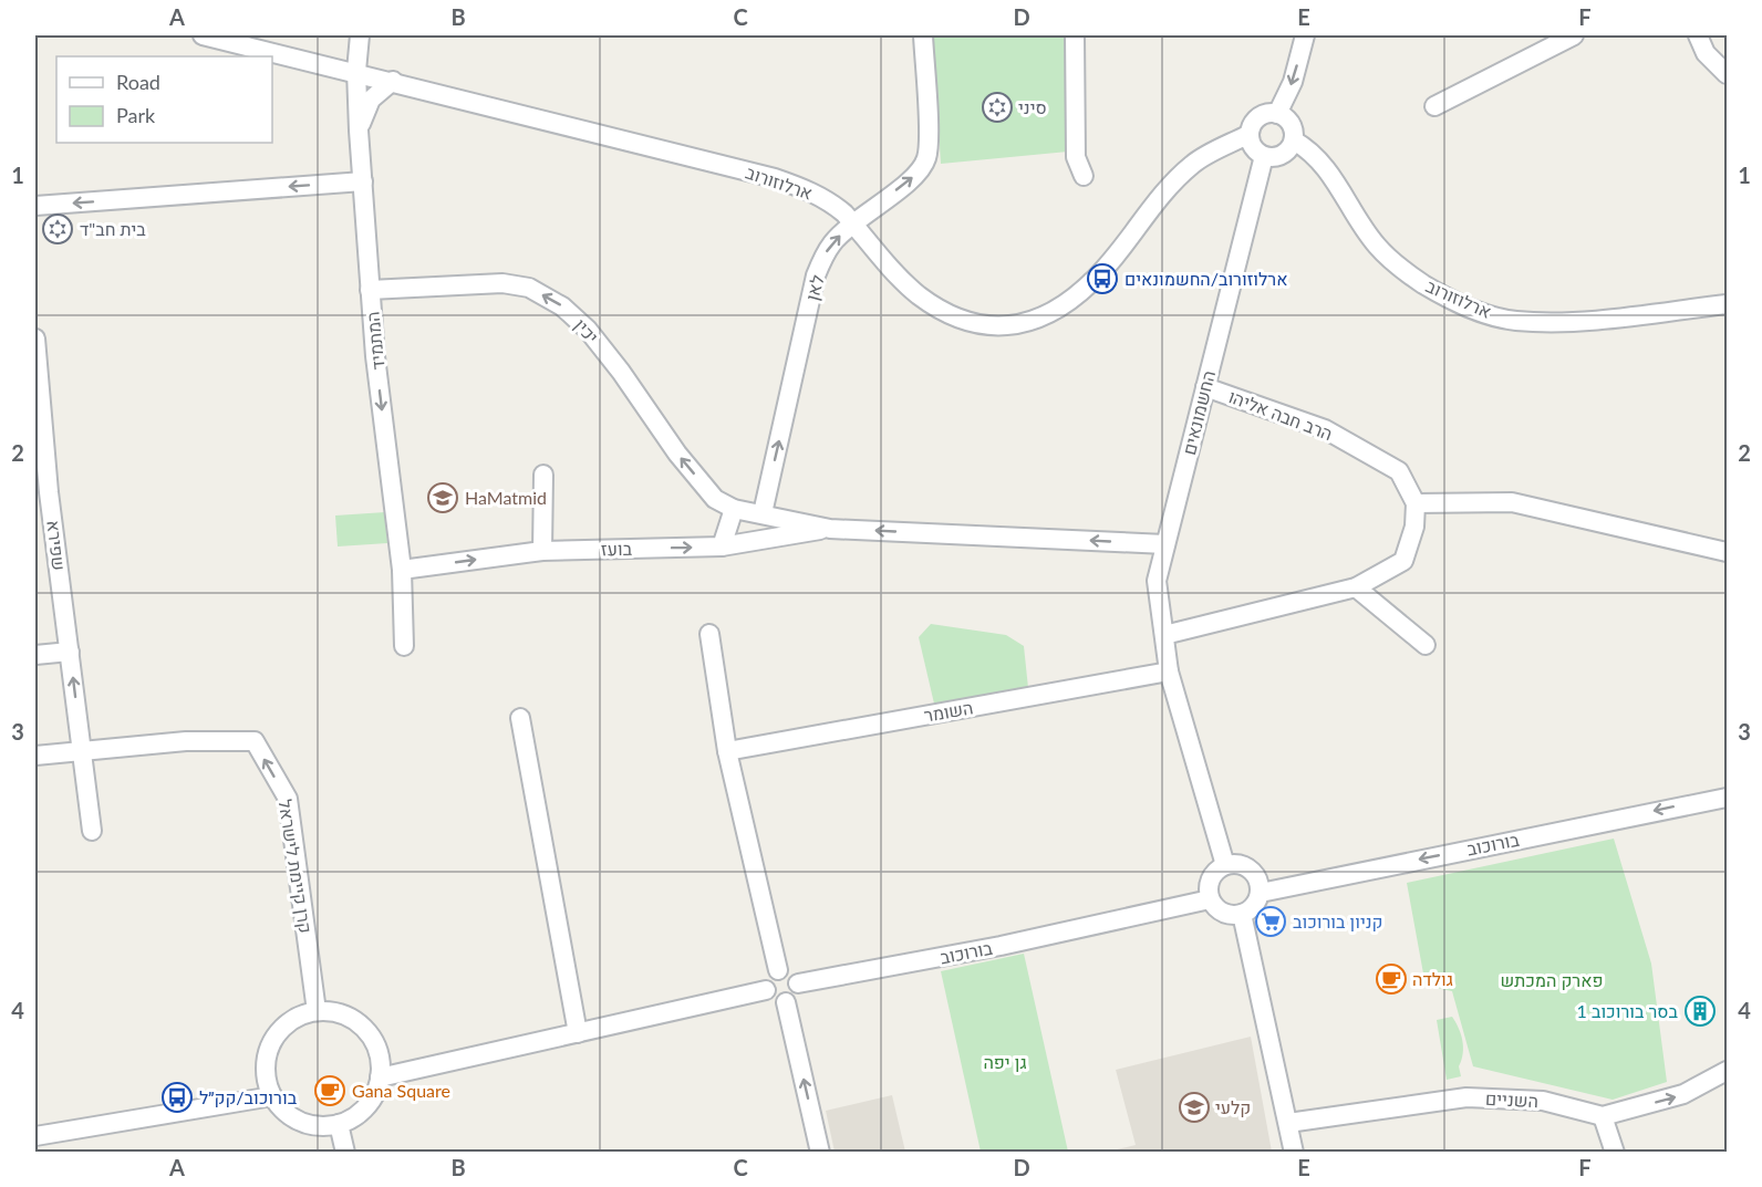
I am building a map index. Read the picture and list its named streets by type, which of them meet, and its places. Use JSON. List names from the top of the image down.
{
  "streets": {
    "street": [
      "ארלוזורוב",
      "לאן",
      "יכין",
      "המתמיד",
      "החשמונאים",
      "הרב חבה אליהו",
      "שפירא",
      "בועז",
      "השומר",
      "בורוכוב",
      "קרן קיימת לישראל",
      "השניים"
    ]
  },
  "crossings": [
    ["ארלוזורוב", "לאן"],
    ["ארלוזורוב", "המתמיד"],
    ["ארלוזורוב", "החשמונאים"],
    ["לאן", "בועז"],
    ["יכין", "המתמיד"],
    ["המתמיד", "בועז"],
    ["החשמונאים", "הרב חבה אליהו"],
    ["החשמונאים", "בועז"],
    ["החשמונאים", "השומר"],
    ["החשמונאים", "בורוכוב"],
    ["שפירא", "קרן קיימת לישראל"]
  ],
  "one_way": [
    "לאן",
    "יכין",
    "המתמיד",
    "בורוכוב"
  ],
  "parks": ["פארק המכתש", "גן יפה"],
  "places": {
    "synagogue": ["סיני", "בית חב\"ד"],
    "bus stop": ["ארלוזורוב/החשמונאים", "בורוכוב/קק״ל"],
    "school or university": ["HaMatmid", "קלעי"],
    "supermarket": ["קניון בורוכוב"],
    "cafe": ["גולדה", "Gana Square"],
    "building": ["בסר בורוכוב 1"]
  },
  "legend": ["Road", "Park"],
  "grid": {
    "columns": [
      "A",
      "B",
      "C",
      "D",
      "E",
      "F"
    ],
    "rows": [
      "1",
      "2",
      "3",
      "4"
    ]
  }
}
